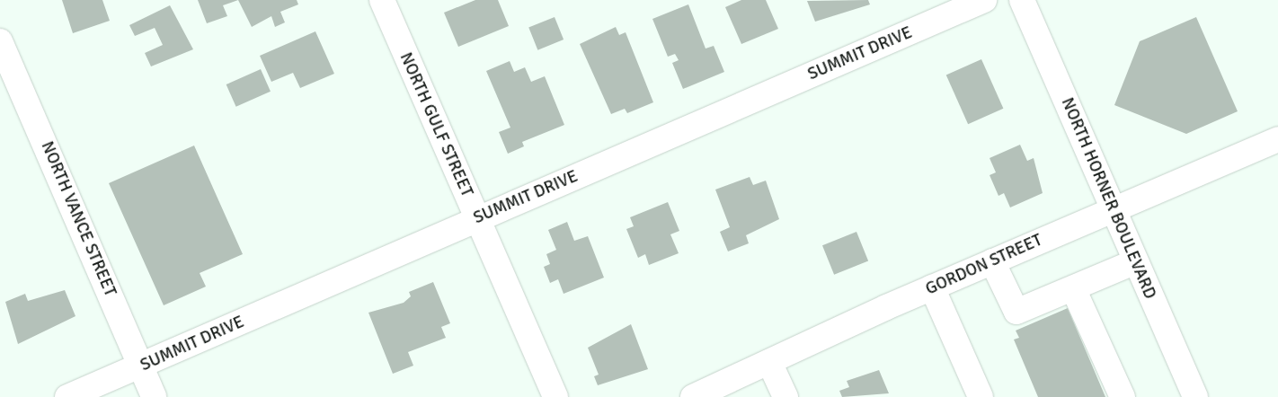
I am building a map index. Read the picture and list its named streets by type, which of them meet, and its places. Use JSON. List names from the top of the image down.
{
  "streets": {
    "street": [
      "SUMMIT DRIVE",
      "NORTH GULF STREET",
      "NORTH HORNER BOULEVARD",
      "NORTH VANCE STREET",
      "GORDON STREET"
    ]
  },
  "crossings": [
    ["SUMMIT DRIVE", "NORTH GULF STREET"],
    ["SUMMIT DRIVE", "NORTH VANCE STREET"],
    ["NORTH HORNER BOULEVARD", "GORDON STREET"]
  ]
}
